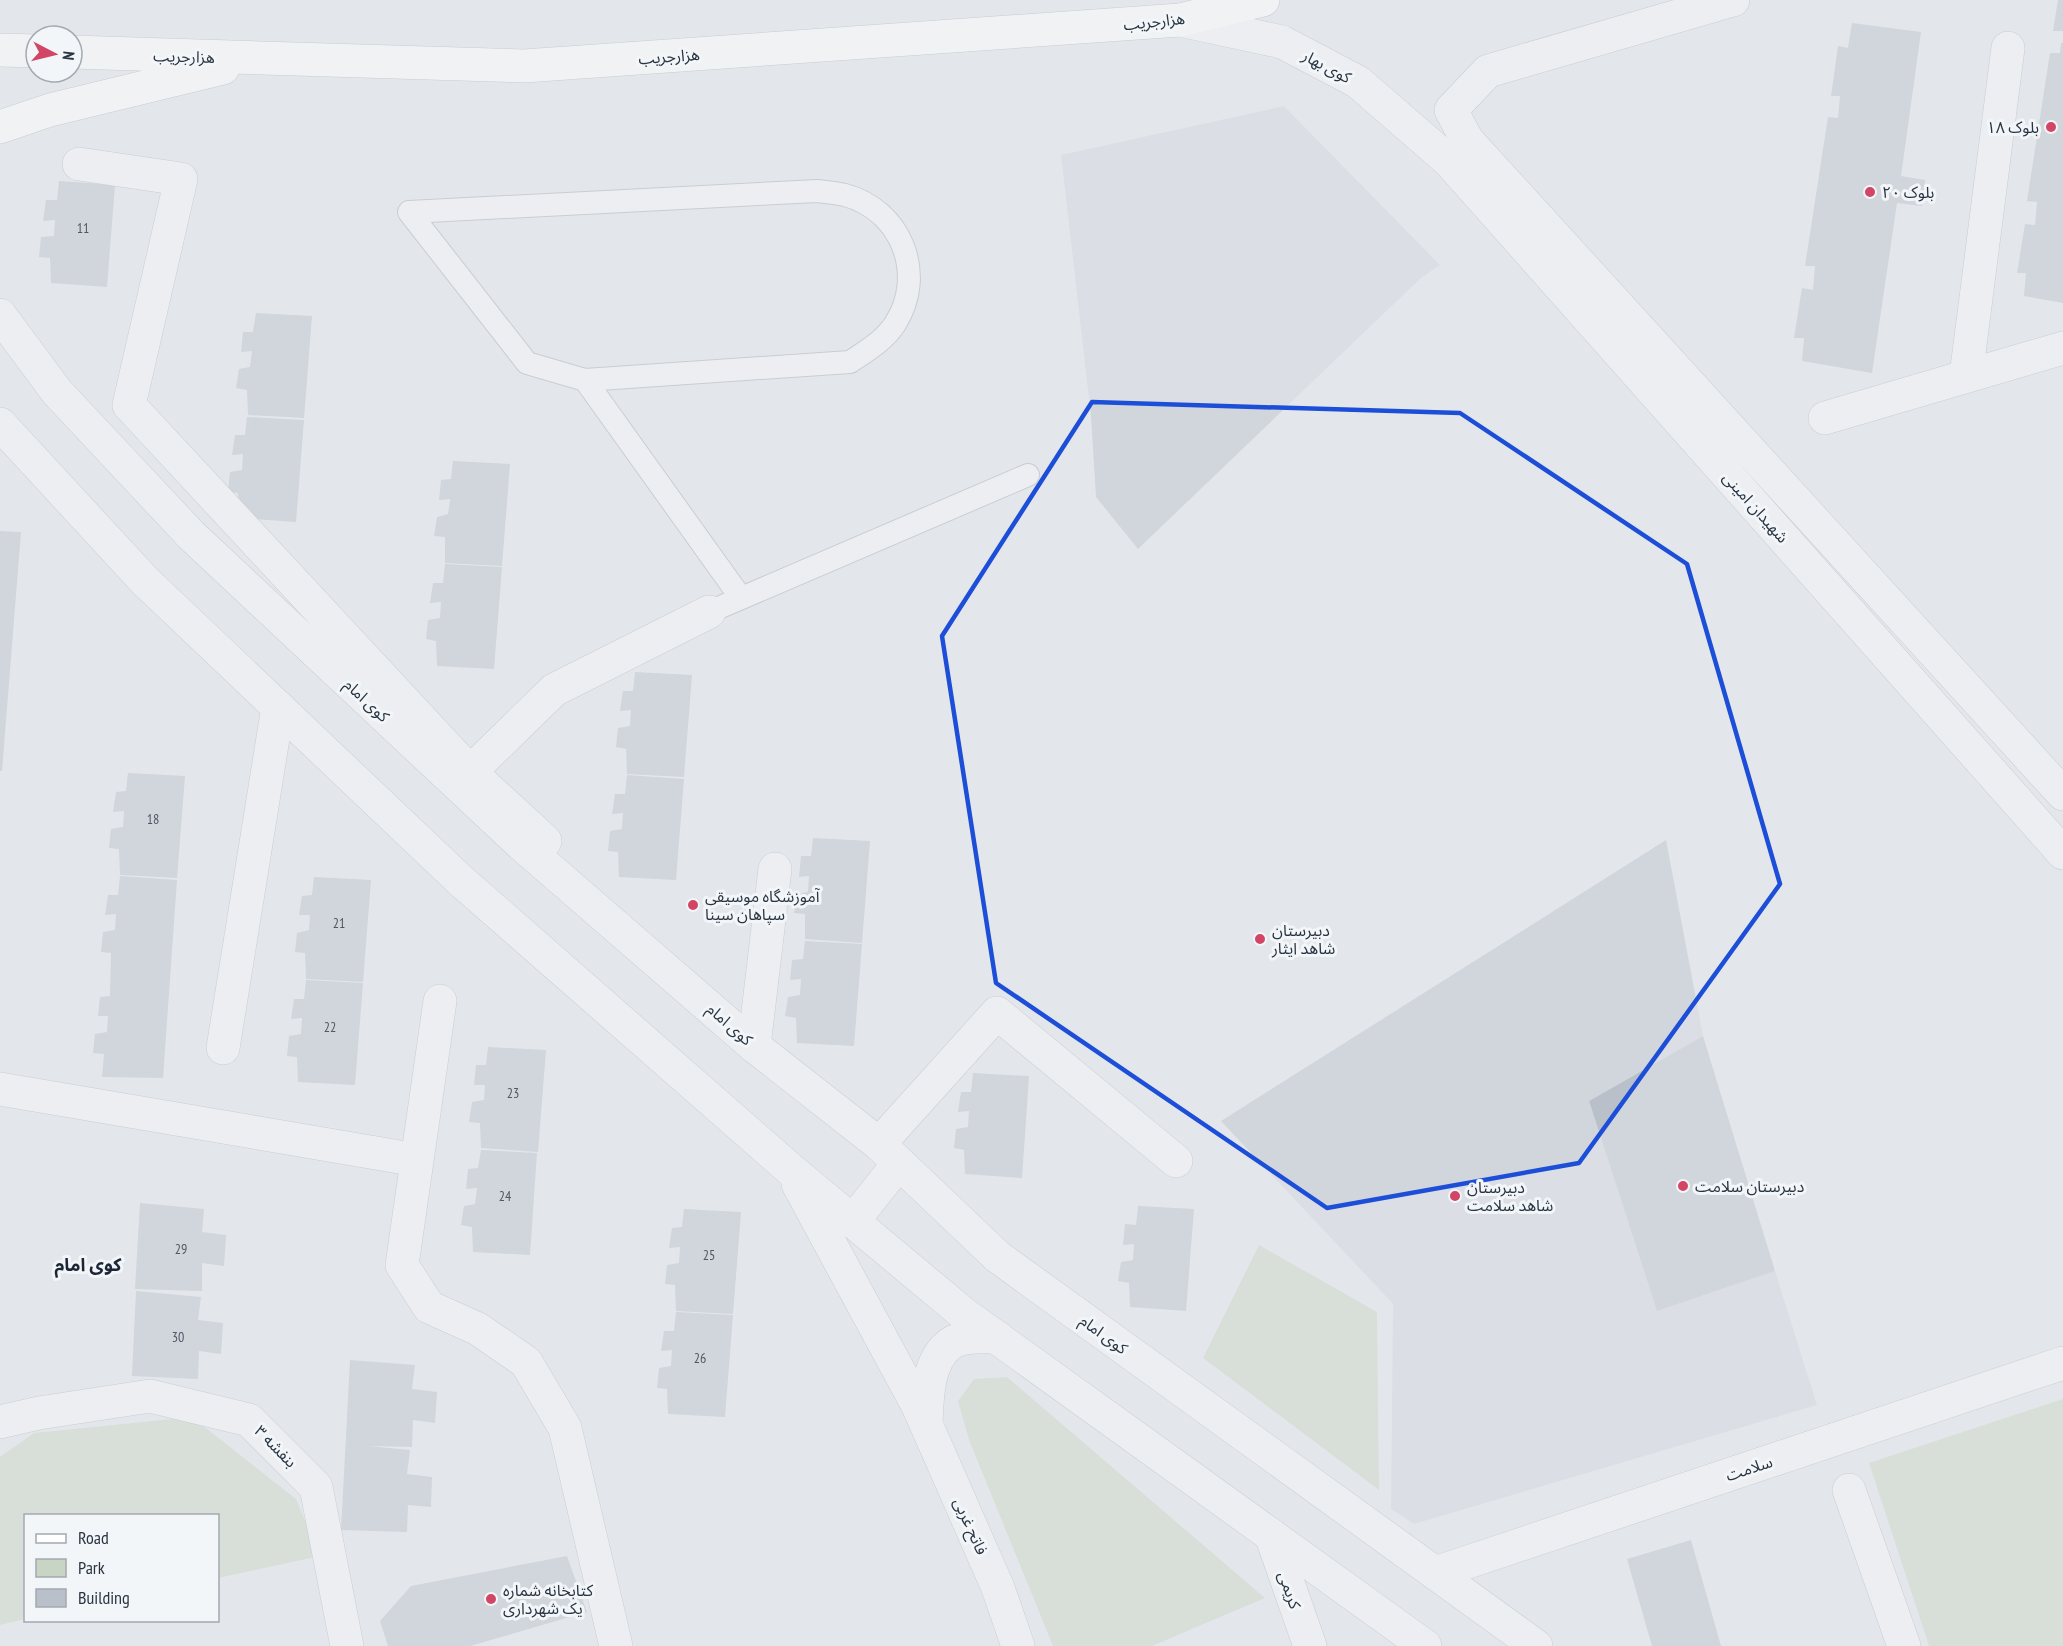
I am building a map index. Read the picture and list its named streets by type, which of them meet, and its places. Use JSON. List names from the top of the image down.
{
  "streets": {
    "main road": ["هزارجریب"],
    "street": [
      "کوی بهار",
      "شهیدان امینی",
      "کوی امام",
      "بنفشه ۳",
      "سلامت",
      "فاتح غربی",
      "کریمی"
    ]
  },
  "crossings": [
    ["هزارجریب", "کوی بهار"],
    ["کوی بهار", "شهیدان امینی"],
    ["کوی امام", "سلامت"]
  ],
  "districts": ["کوی امام"],
  "places": [
    "بلوک ۱۸",
    "بلوک ۲۰",
    "آموزشگاه موسیقی سپاهان سینا",
    "دبیرستان شاهد ایثار",
    "دبیرستان سلامت",
    "دبیرستان شاهد سلامت",
    "کتابخانه شماره یک شهرداری"
  ],
  "house_numbers": [
    "11",
    "18",
    "21",
    "22",
    "23",
    "24",
    "29",
    "25",
    "30",
    "26"
  ],
  "legend": ["Road", "Park", "Building"],
  "north": "right"
}
